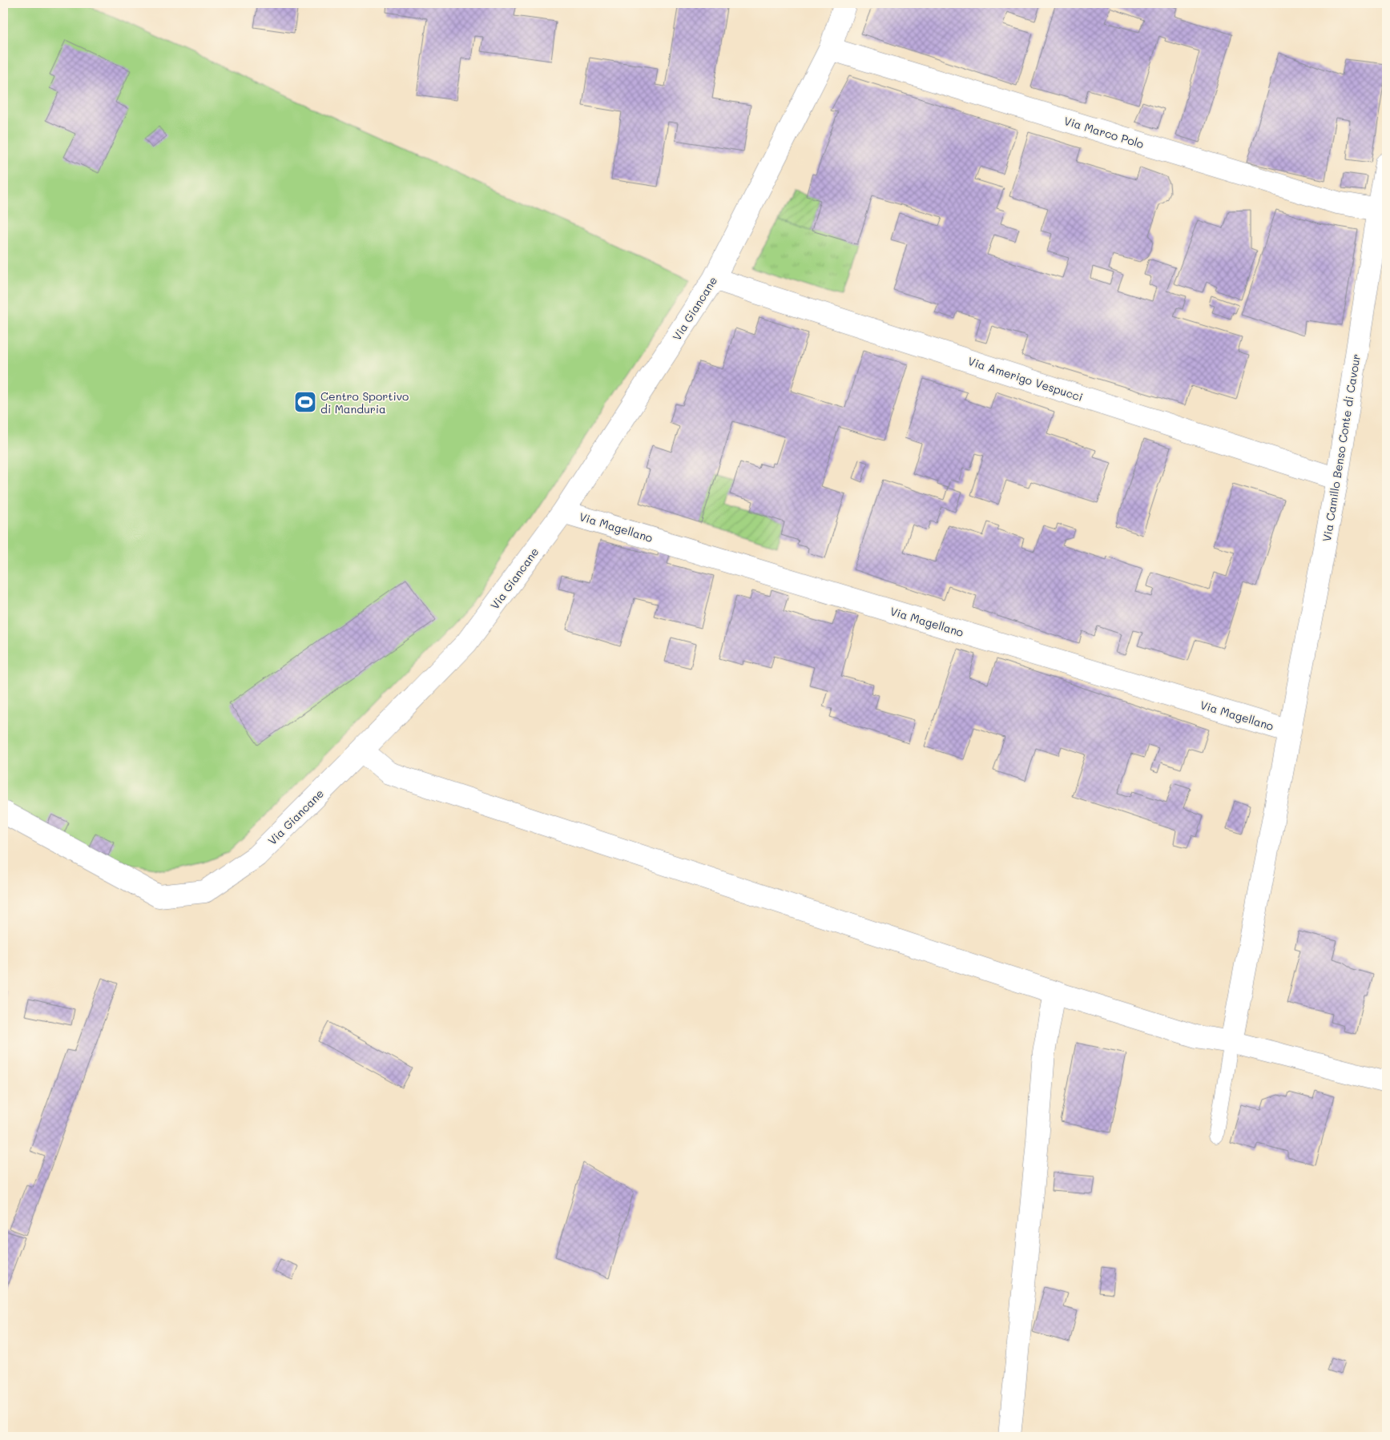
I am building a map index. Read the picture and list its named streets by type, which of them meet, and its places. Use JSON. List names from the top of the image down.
{
  "streets": {
    "street": [
      "Via Marco Polo",
      "Via Giancane",
      "Via Amerigo Vespucci",
      "Via Camillo Benso Conte di Cavour",
      "Via Magellano"
    ]
  },
  "crossings": [
    ["Via Marco Polo", "Via Giancane"],
    ["Via Marco Polo", "Via Camillo Benso Conte di Cavour"],
    ["Via Giancane", "Via Amerigo Vespucci"],
    ["Via Giancane", "Via Magellano"],
    ["Via Amerigo Vespucci", "Via Camillo Benso Conte di Cavour"],
    ["Via Camillo Benso Conte di Cavour", "Via Magellano"]
  ],
  "places": {
    "sports": ["Centro Sportivo di Manduria"]
  }
}
